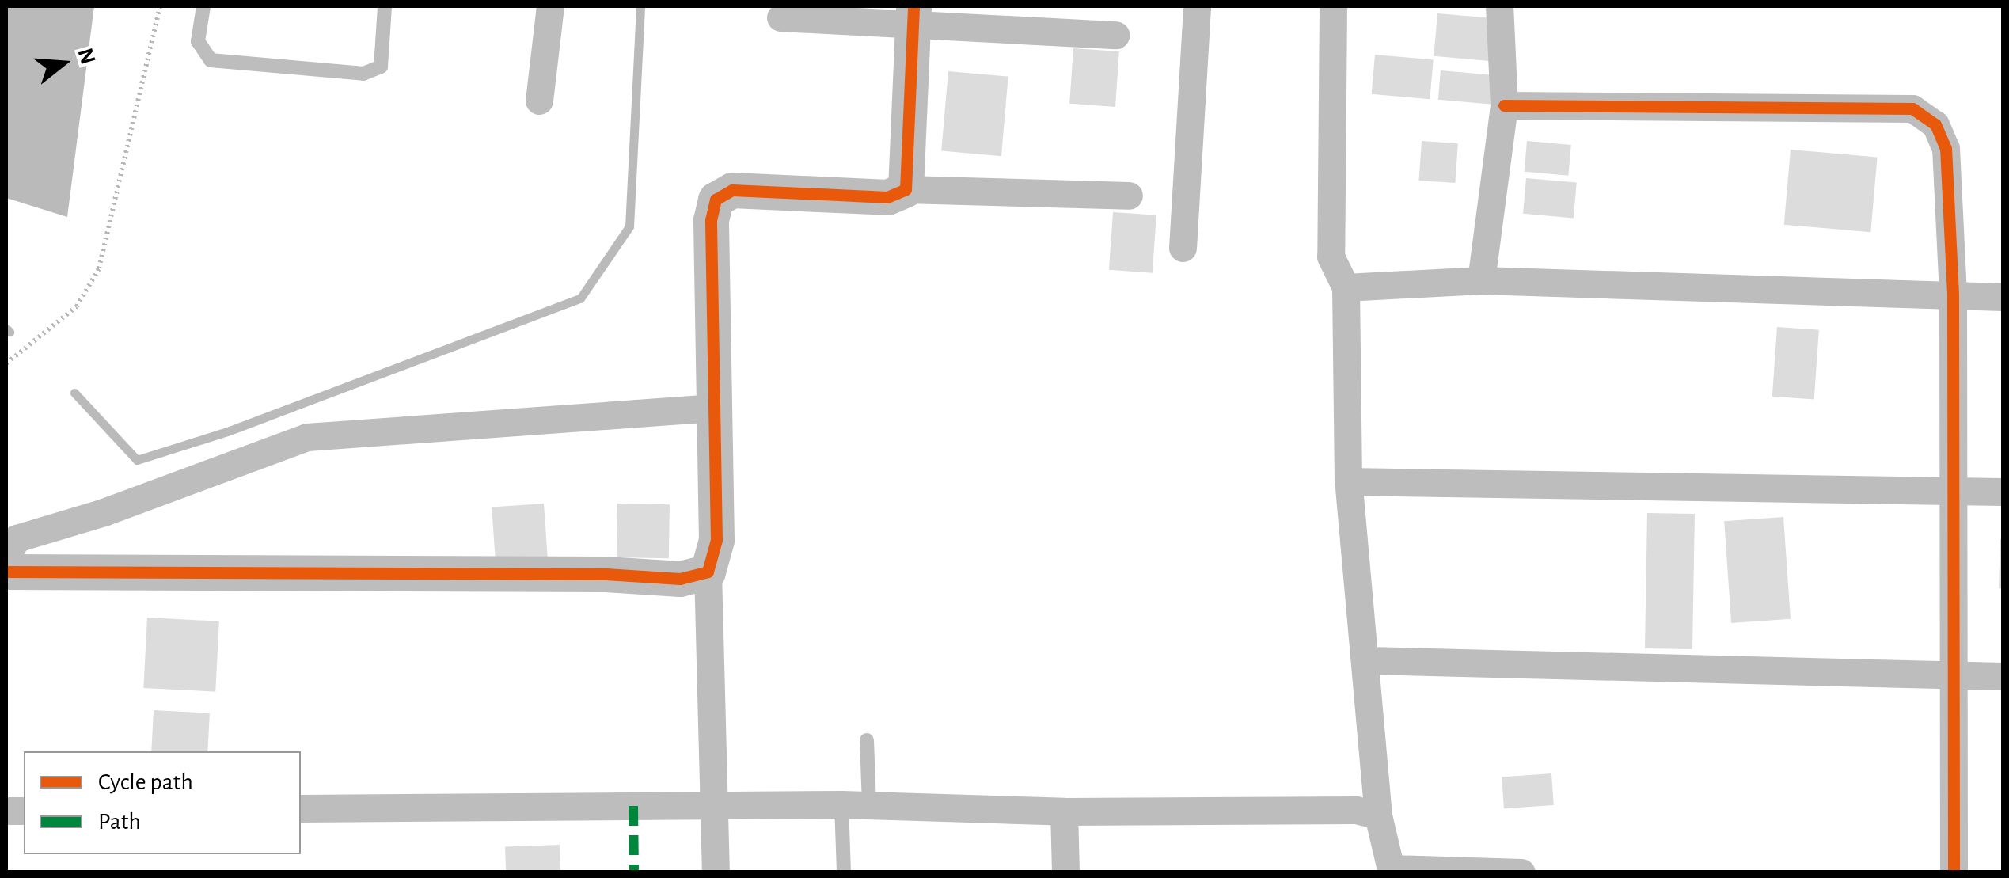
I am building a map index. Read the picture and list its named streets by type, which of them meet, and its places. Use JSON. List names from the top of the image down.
{
  "legend": ["Cycle path", "Path"],
  "north": "right"
}
